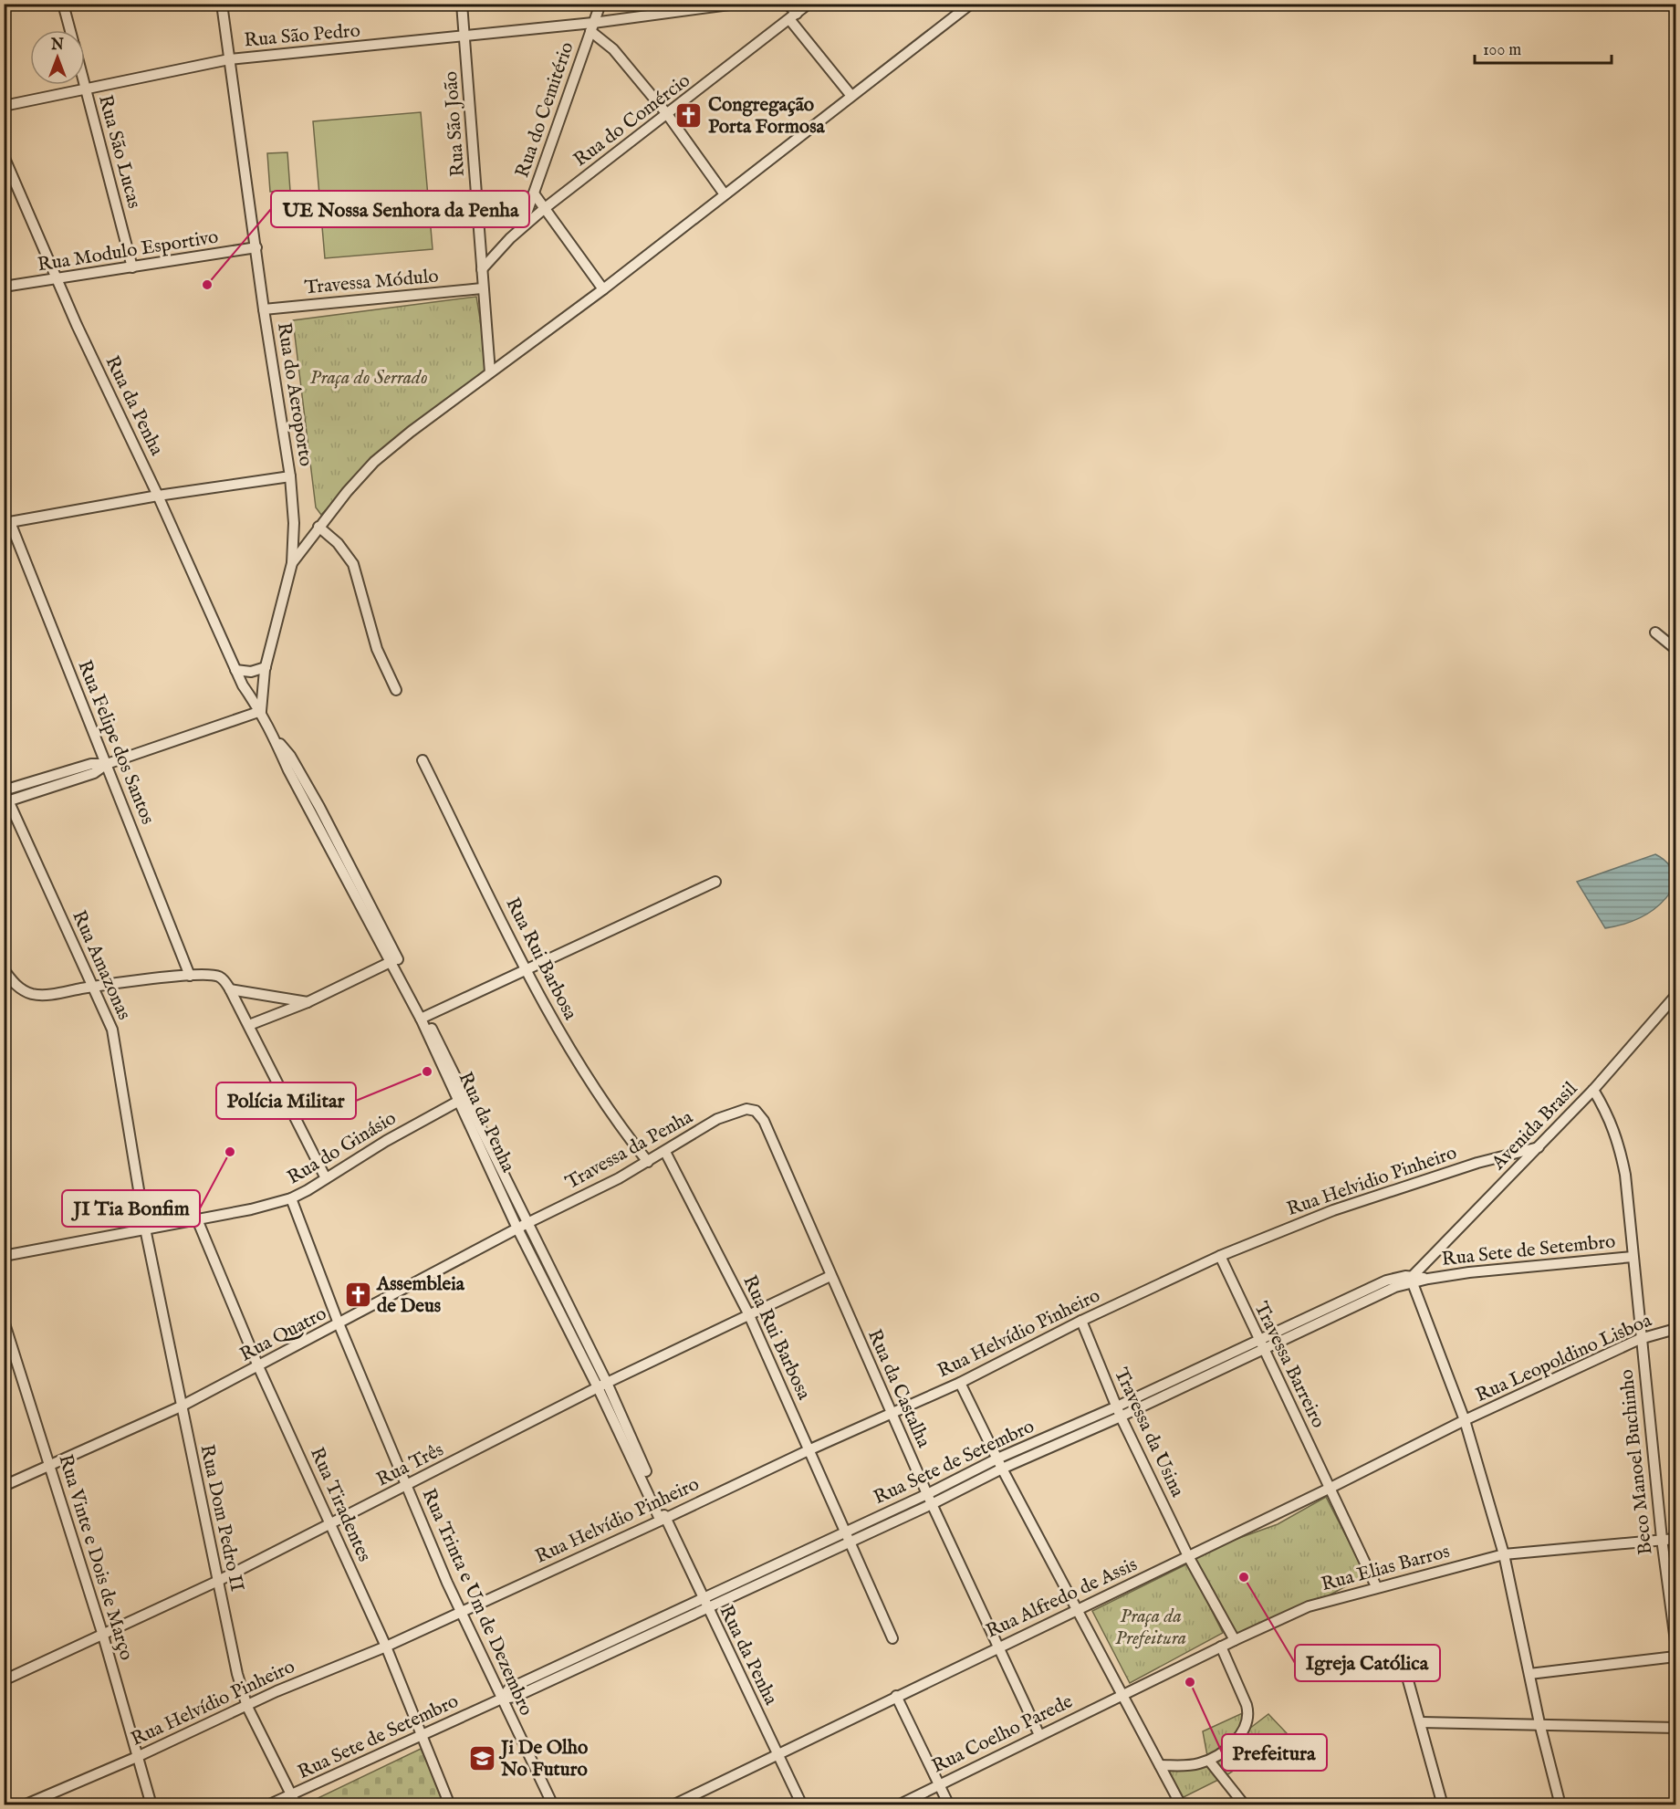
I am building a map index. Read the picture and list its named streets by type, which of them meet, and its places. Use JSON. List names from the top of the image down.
{
  "streets": {
    "street": [
      "Rua São Pedro",
      "Rua do Cemitério",
      "Rua do Comércio",
      "Rua São João",
      "Rua São Lucas",
      "Rua Modulo Esportivo",
      "Travessa Módulo",
      "Rua do Aeroporto",
      "Rua da Penha",
      "Rua Felipe dos Santos",
      "Rua Rui Barbosa",
      "Rua Amazonas",
      "Avenida Brasil",
      "Rua do Ginásio",
      "Travessa da Penha",
      "Rua Helvidio Pinheiro",
      "Rua Sete de Setembro",
      "Rua Helvídio Pinheiro",
      "Rua Quatro",
      "Rua Leopoldino Lisboa",
      "Travessa Barreiro",
      "Rua da Castalha",
      "Travessa da Usina",
      "Beco Manoel Buchinho",
      "Rua Três",
      "Rua Tiradentes",
      "Rua Dom Pedro II",
      "Rua Vinte e Dois de Março",
      "Rua Elias Barros",
      "Rua Alfredo de Assis",
      "Rua Trinta e Um de Dezembro",
      "Rua Coelho Parede"
    ]
  },
  "crossings": [
    ["Rua São Pedro", "Rua do Cemitério"],
    ["Rua São Pedro", "Rua São João"],
    ["Rua São Pedro", "Rua São Lucas"],
    ["Rua São Pedro", "Rua do Aeroporto"],
    ["Rua do Cemitério", "Rua do Comércio"],
    ["Rua do Comércio", "Rua São João"],
    ["Rua São João", "Travessa Módulo"],
    ["Rua São Lucas", "Rua Modulo Esportivo"],
    ["Rua Modulo Esportivo", "Rua do Aeroporto"],
    ["Rua Modulo Esportivo", "Rua da Penha"],
    ["Travessa Módulo", "Rua do Aeroporto"],
    ["Rua da Penha", "Rua do Ginásio"],
    ["Rua da Penha", "Travessa da Penha"],
    ["Rua da Penha", "Rua Sete de Setembro"],
    ["Rua da Penha", "Rua Helvídio Pinheiro"],
    ["Rua da Penha", "Rua Quatro"],
    ["Rua da Penha", "Rua Três"],
    ["Rua da Penha", "Rua Alfredo de Assis"],
    ["Rua Rui Barbosa", "Travessa da Penha"],
    ["Rua Rui Barbosa", "Rua Sete de Setembro"],
    ["Rua Rui Barbosa", "Rua Helvídio Pinheiro"],
    ["Rua Rui Barbosa", "Rua Três"],
    ["Rua Amazonas", "Rua do Ginásio"],
    ["Rua Amazonas", "Rua Dom Pedro II"],
    ["Avenida Brasil", "Rua Helvidio Pinheiro"],
    ["Avenida Brasil", "Rua Sete de Setembro"],
    ["Avenida Brasil", "Beco Manoel Buchinho"],
    ["Rua do Ginásio", "Rua Tiradentes"],
    ["Rua do Ginásio", "Rua Dom Pedro II"],
    ["Rua do Ginásio", "Rua Trinta e Um de Dezembro"],
    ["Travessa da Penha", "Rua Quatro"],
    ["Travessa da Penha", "Rua da Castalha"],
    ["Rua Helvidio Pinheiro", "Rua Helvídio Pinheiro"],
    ["Rua Helvidio Pinheiro", "Travessa Barreiro"],
    ["Rua Sete de Setembro", "Travessa Barreiro"],
    ["Rua Sete de Setembro", "Rua da Castalha"],
    ["Rua Sete de Setembro", "Travessa da Usina"],
    ["Rua Sete de Setembro", "Beco Manoel Buchinho"],
    ["Rua Sete de Setembro", "Rua Tiradentes"],
    ["Rua Sete de Setembro", "Rua Dom Pedro II"],
    ["Rua Sete de Setembro", "Rua Trinta e Um de Dezembro"],
    ["Rua Helvídio Pinheiro", "Travessa Barreiro"],
    ["Rua Helvídio Pinheiro", "Rua da Castalha"],
    ["Rua Helvídio Pinheiro", "Travessa da Usina"],
    ["Rua Helvídio Pinheiro", "Rua Tiradentes"],
    ["Rua Helvídio Pinheiro", "Rua Dom Pedro II"],
    ["Rua Helvídio Pinheiro", "Rua Vinte e Dois de Março"],
    ["Rua Helvídio Pinheiro", "Rua Trinta e Um de Dezembro"],
    ["Rua Quatro", "Rua Tiradentes"],
    ["Rua Quatro", "Rua Dom Pedro II"],
    ["Rua Quatro", "Rua Vinte e Dois de Março"],
    ["Rua Quatro", "Rua Trinta e Um de Dezembro"],
    ["Rua Leopoldino Lisboa", "Beco Manoel Buchinho"],
    ["Rua Leopoldino Lisboa", "Rua Alfredo de Assis"],
    ["Travessa Barreiro", "Rua Elias Barros"],
    ["Travessa Barreiro", "Rua Alfredo de Assis"],
    ["Rua da Castalha", "Rua Três"],
    ["Rua da Castalha", "Rua Alfredo de Assis"],
    ["Rua da Castalha", "Rua Coelho Parede"],
    ["Travessa da Usina", "Rua Elias Barros"],
    ["Travessa da Usina", "Rua Alfredo de Assis"],
    ["Beco Manoel Buchinho", "Rua Elias Barros"],
    ["Rua Três", "Rua Tiradentes"],
    ["Rua Três", "Rua Dom Pedro II"],
    ["Rua Três", "Rua Vinte e Dois de Março"],
    ["Rua Três", "Rua Trinta e Um de Dezembro"],
    ["Rua Elias Barros", "Rua Coelho Parede"]
  ],
  "parks": ["Praça do Serrado", "Praça da Prefeitura"],
  "places": {
    "church": ["Congregação Porta Formosa", "Assembleia de Deus"],
    "other": [
      "UE Nossa Senhora da Penha",
      "Polícia Militar",
      "JI Tia Bonfim",
      "Igreja Católica",
      "Prefeitura"
    ],
    "school or university": ["Ji De Olho No Futuro"]
  },
  "scale_bar": "100 m",
  "north": "top"
}
